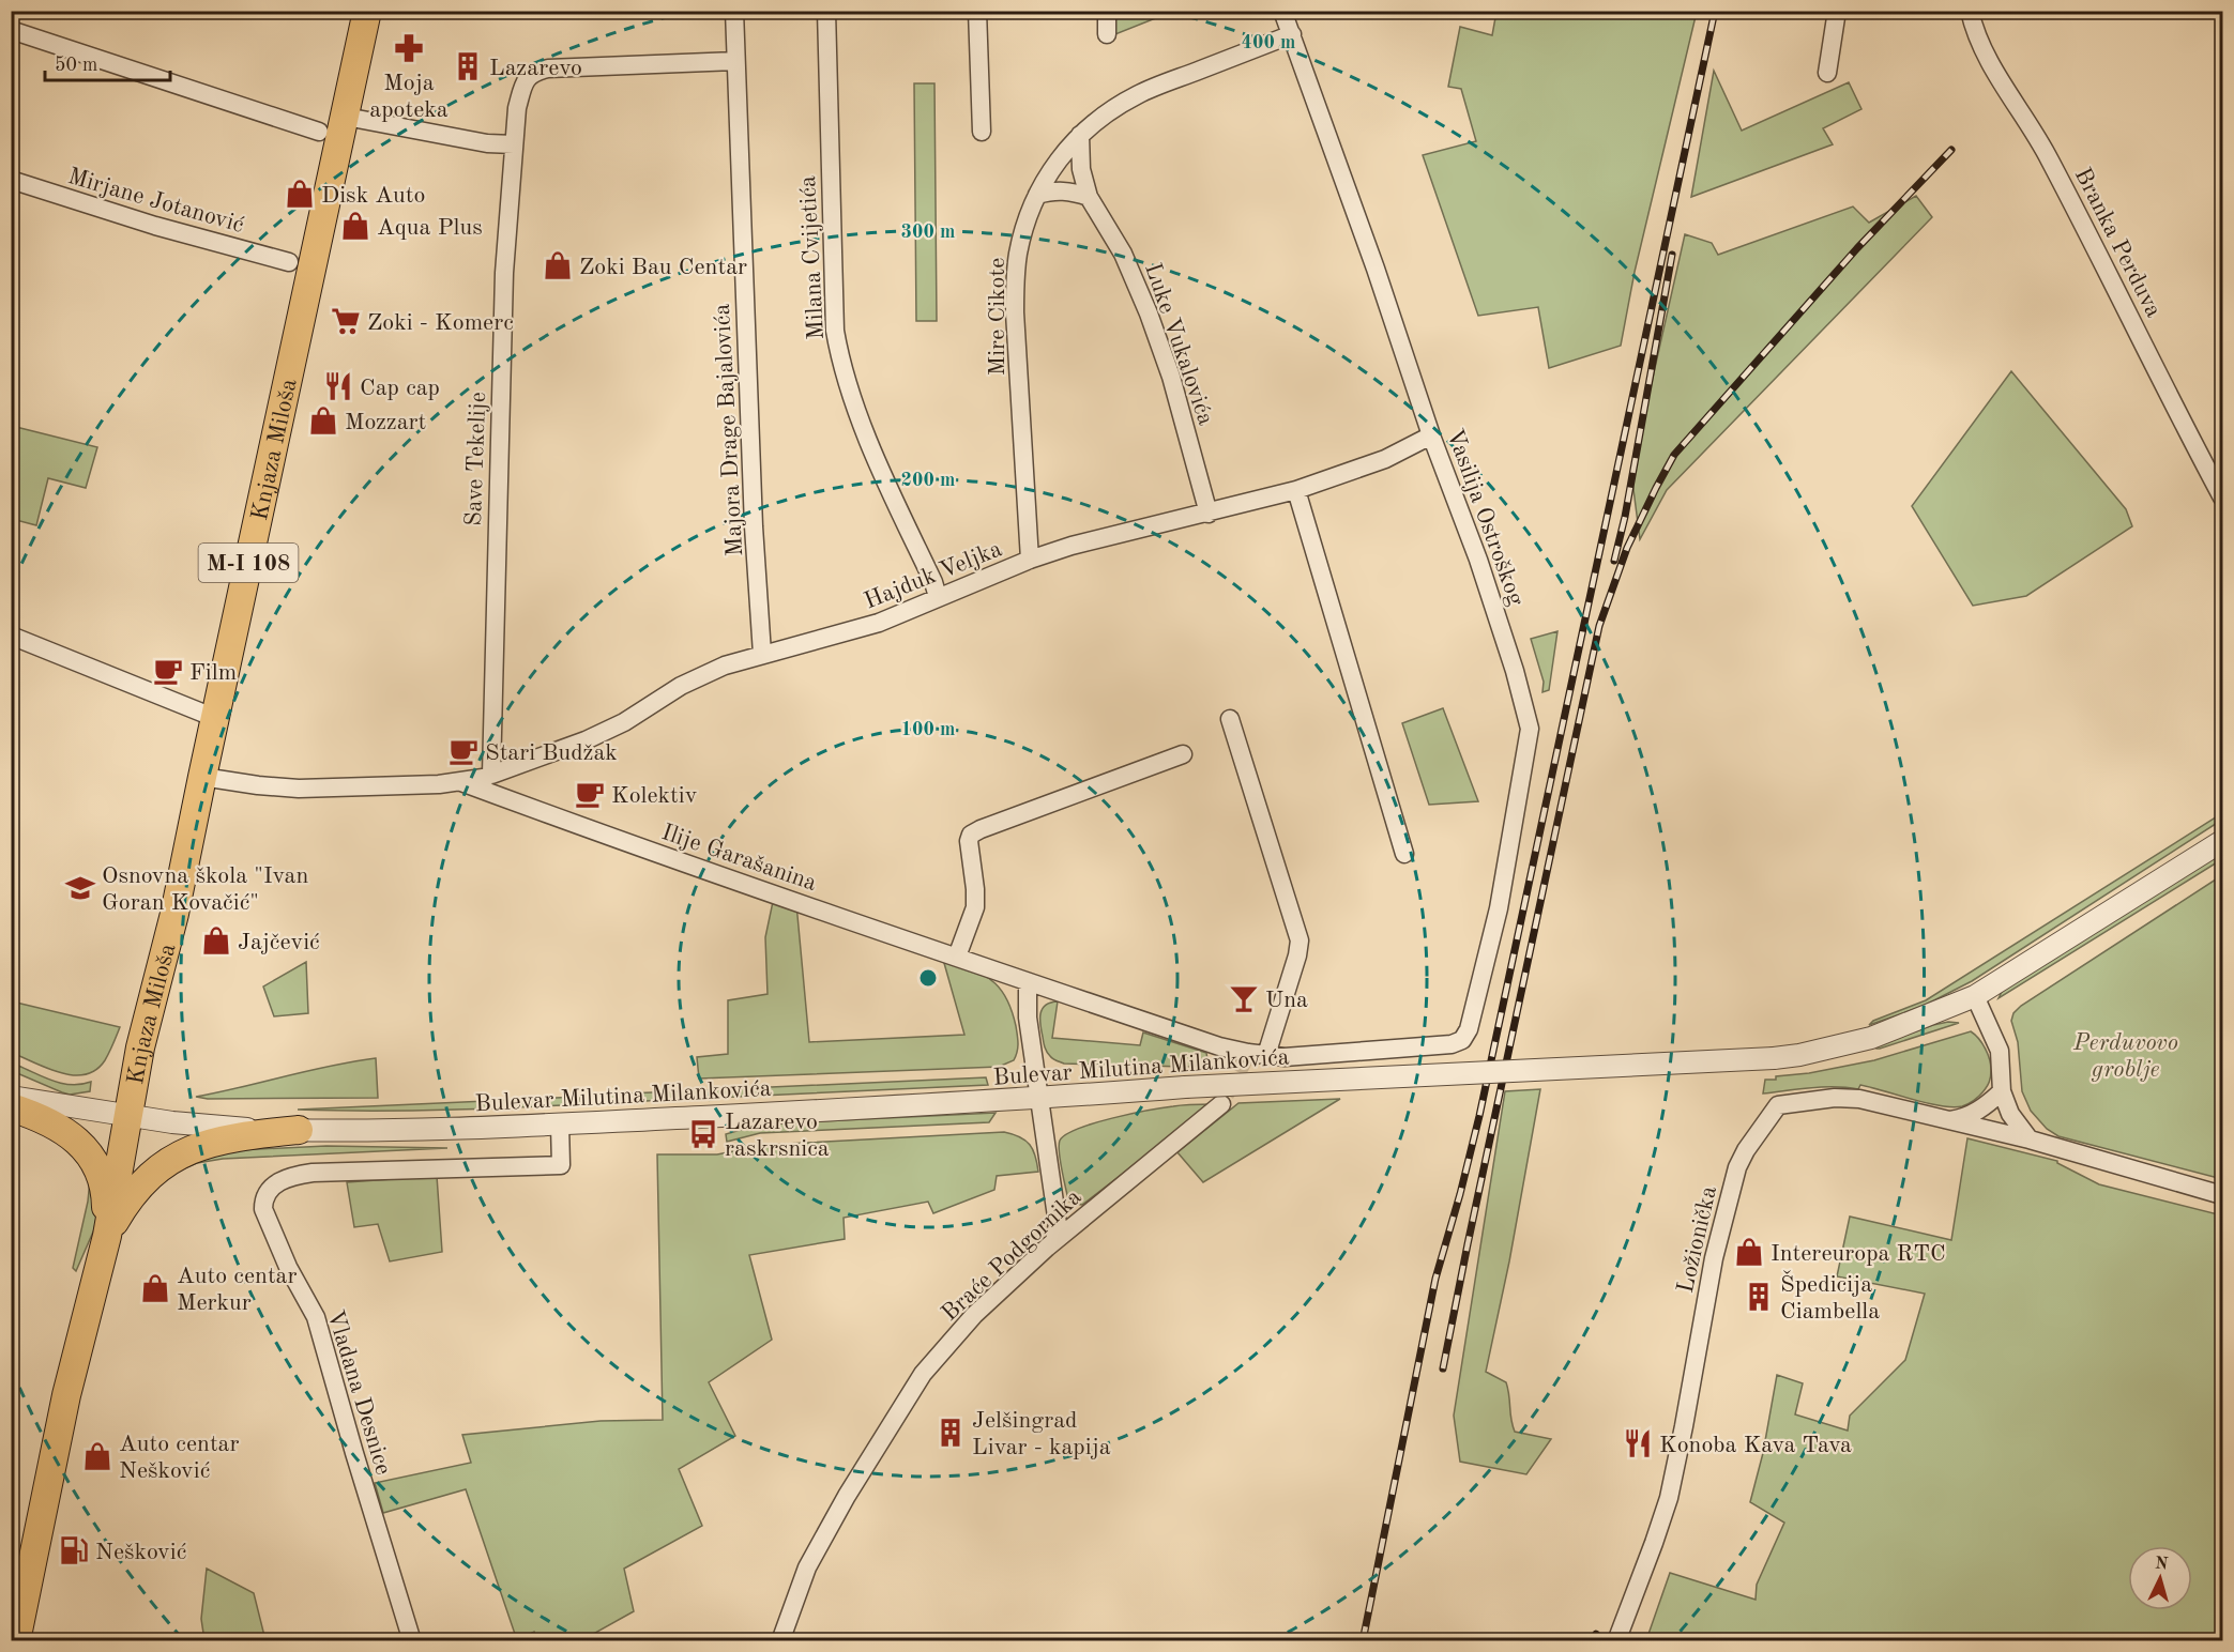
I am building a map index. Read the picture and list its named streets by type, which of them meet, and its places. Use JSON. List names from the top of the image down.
{
  "streets": {
    "main road": ["Knjaza Miloša", "M-I 108"],
    "street": [
      "Mirjane Jotanović",
      "Branka Perduva",
      "Milana Cvijetića",
      "Mire Cikote",
      "Luke Vukalovića",
      "Majora Drage Bajalovića",
      "Save Tekelije",
      "Vasilija Ostroškog",
      "Hajduk Veljka",
      "Ilije Garašanina",
      "Bulevar Milutina Milankovića",
      "Ložionička",
      "Braće Podgornika",
      "Vladana Desnice"
    ]
  },
  "crossings": [
    ["Milana Cvijetića", "Hajduk Veljka"],
    ["Mire Cikote", "Luke Vukalovića"],
    ["Mire Cikote", "Vasilija Ostroškog"],
    ["Mire Cikote", "Hajduk Veljka"],
    ["Luke Vukalovića", "Hajduk Veljka"],
    ["Majora Drage Bajalovića", "Save Tekelije"],
    ["Majora Drage Bajalovića", "Hajduk Veljka"],
    ["Knjaza Miloša", "Ilije Garašanina"],
    ["Knjaza Miloša", "Bulevar Milutina Milankovića"],
    ["Save Tekelije", "Hajduk Veljka"],
    ["Vasilija Ostroškog", "Hajduk Veljka"],
    ["Vasilija Ostroškog", "Ilije Garašanina"],
    ["Hajduk Veljka", "Ilije Garašanina"],
    ["Bulevar Milutina Milankovića", "Vladana Desnice"]
  ],
  "parks": ["Perduvovo groblje"],
  "places": {
    "pharmacy": ["Moja apoteka"],
    "building": ["Lazarevo", "Špedicija Ciambella", "Jelšingrad Livar - kapija"],
    "shop": [
      "Disk Auto",
      "Aqua Plus",
      "Zoki Bau Centar",
      "Mozzart",
      "Jajčević",
      "Intereuropa RTC",
      "Auto centar Merkur",
      "Auto centar Nešković"
    ],
    "supermarket": ["Zoki - Komerc"],
    "restaurant": ["Cap cap", "Konoba Kava Tava"],
    "cafe": ["Film", "Stari Budžak", "Kolektiv"],
    "school or university": ["Osnovna škola \"Ivan Goran Kovačić\""],
    "bar": ["Una"],
    "bus stop": ["Lazarevo raskrsnica"],
    "fuel station": ["Nešković"]
  },
  "scale_bar": "50 m",
  "north": "top",
  "rings": [
    "400 m",
    "300 m",
    "200 m",
    "100 m"
  ]
}
